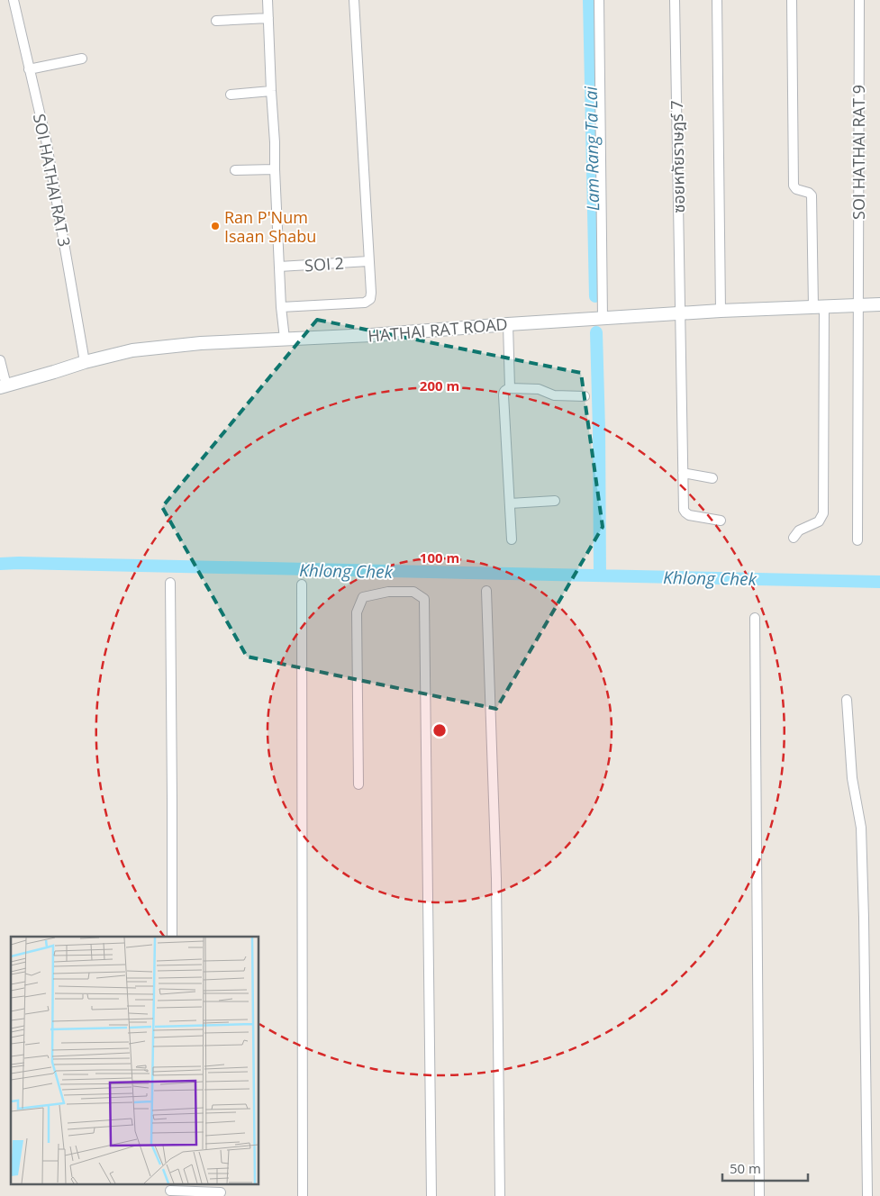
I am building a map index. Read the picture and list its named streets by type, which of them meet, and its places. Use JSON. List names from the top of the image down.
{
  "streets": {
    "main road": ["HATHAI RAT ROAD"],
    "street": [
      "SOI HATHAI RAT 9",
      "ซอยหทัยราษฎร์ 7",
      "SOI HATHAI RAT 3",
      "SOI 2"
    ]
  },
  "crossings": [
    ["SOI HATHAI RAT 9", "HATHAI RAT ROAD"],
    ["ซอยหทัยราษฎร์ 7", "HATHAI RAT ROAD"],
    ["SOI HATHAI RAT 3", "HATHAI RAT ROAD"]
  ],
  "water": ["Lam Rang Ta Lai", "Khlong Chek"],
  "places": ["Ran P'Num Isaan Shabu"],
  "scale_bar": "50 m",
  "rings": ["200 m", "100 m"]
}
